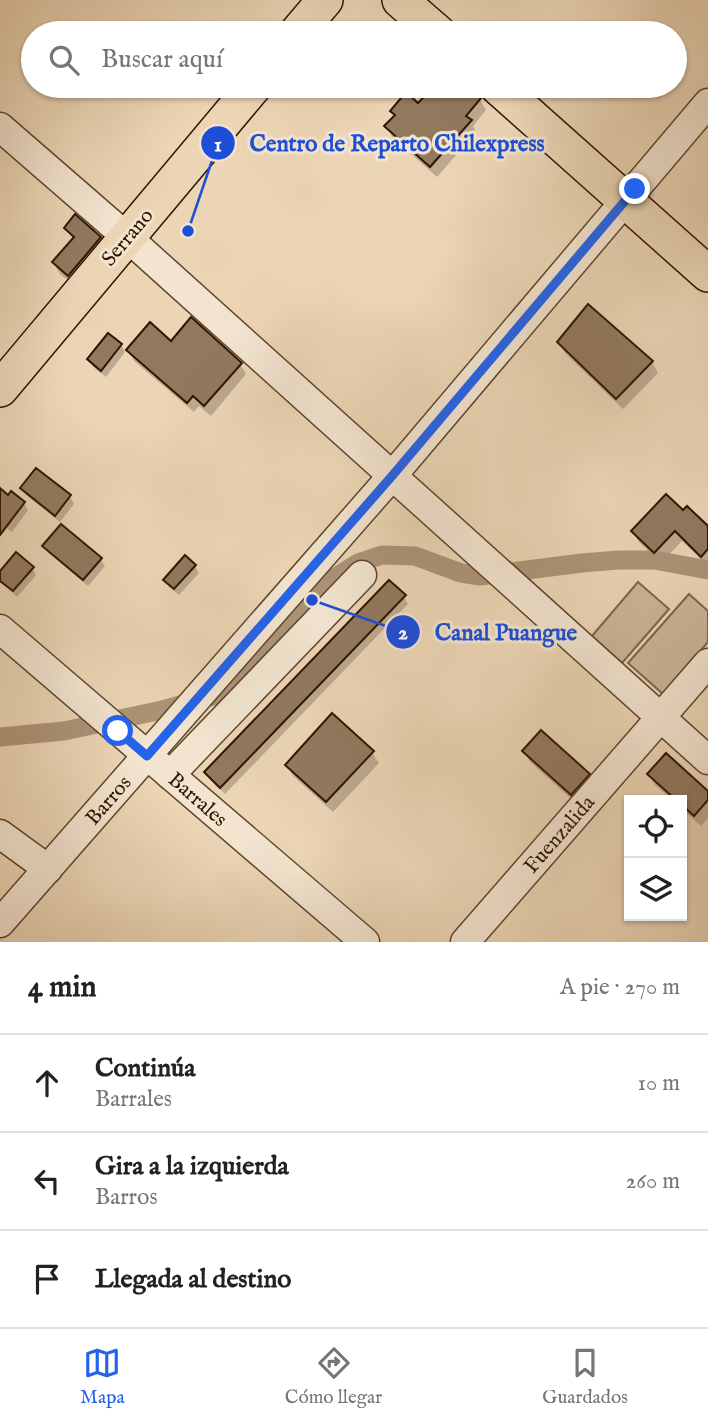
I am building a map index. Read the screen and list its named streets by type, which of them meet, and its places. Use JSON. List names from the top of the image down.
{
  "streets": {
    "main road": ["Serrano"],
    "street": ["Barrales", "Barros", "Fuenzalida"]
  },
  "crossings": [
    ["Barrales", "Barros"]
  ],
  "places": ["Centro de Reparto Chilexpress", "Canal Puangue"],
  "page": {
    "search": "Buscar aquí",
    "heading": ["4 min", "A pie · 270 m"],
    "list": [
      ["Continúa", "Barrales", "10 m"],
      ["Gira a la izquierda", "Barros", "260 m"],
      "Llegada al destino"
    ],
    "nav": ["Mapa", "Cómo llegar", "Guardados"]
  }
}
